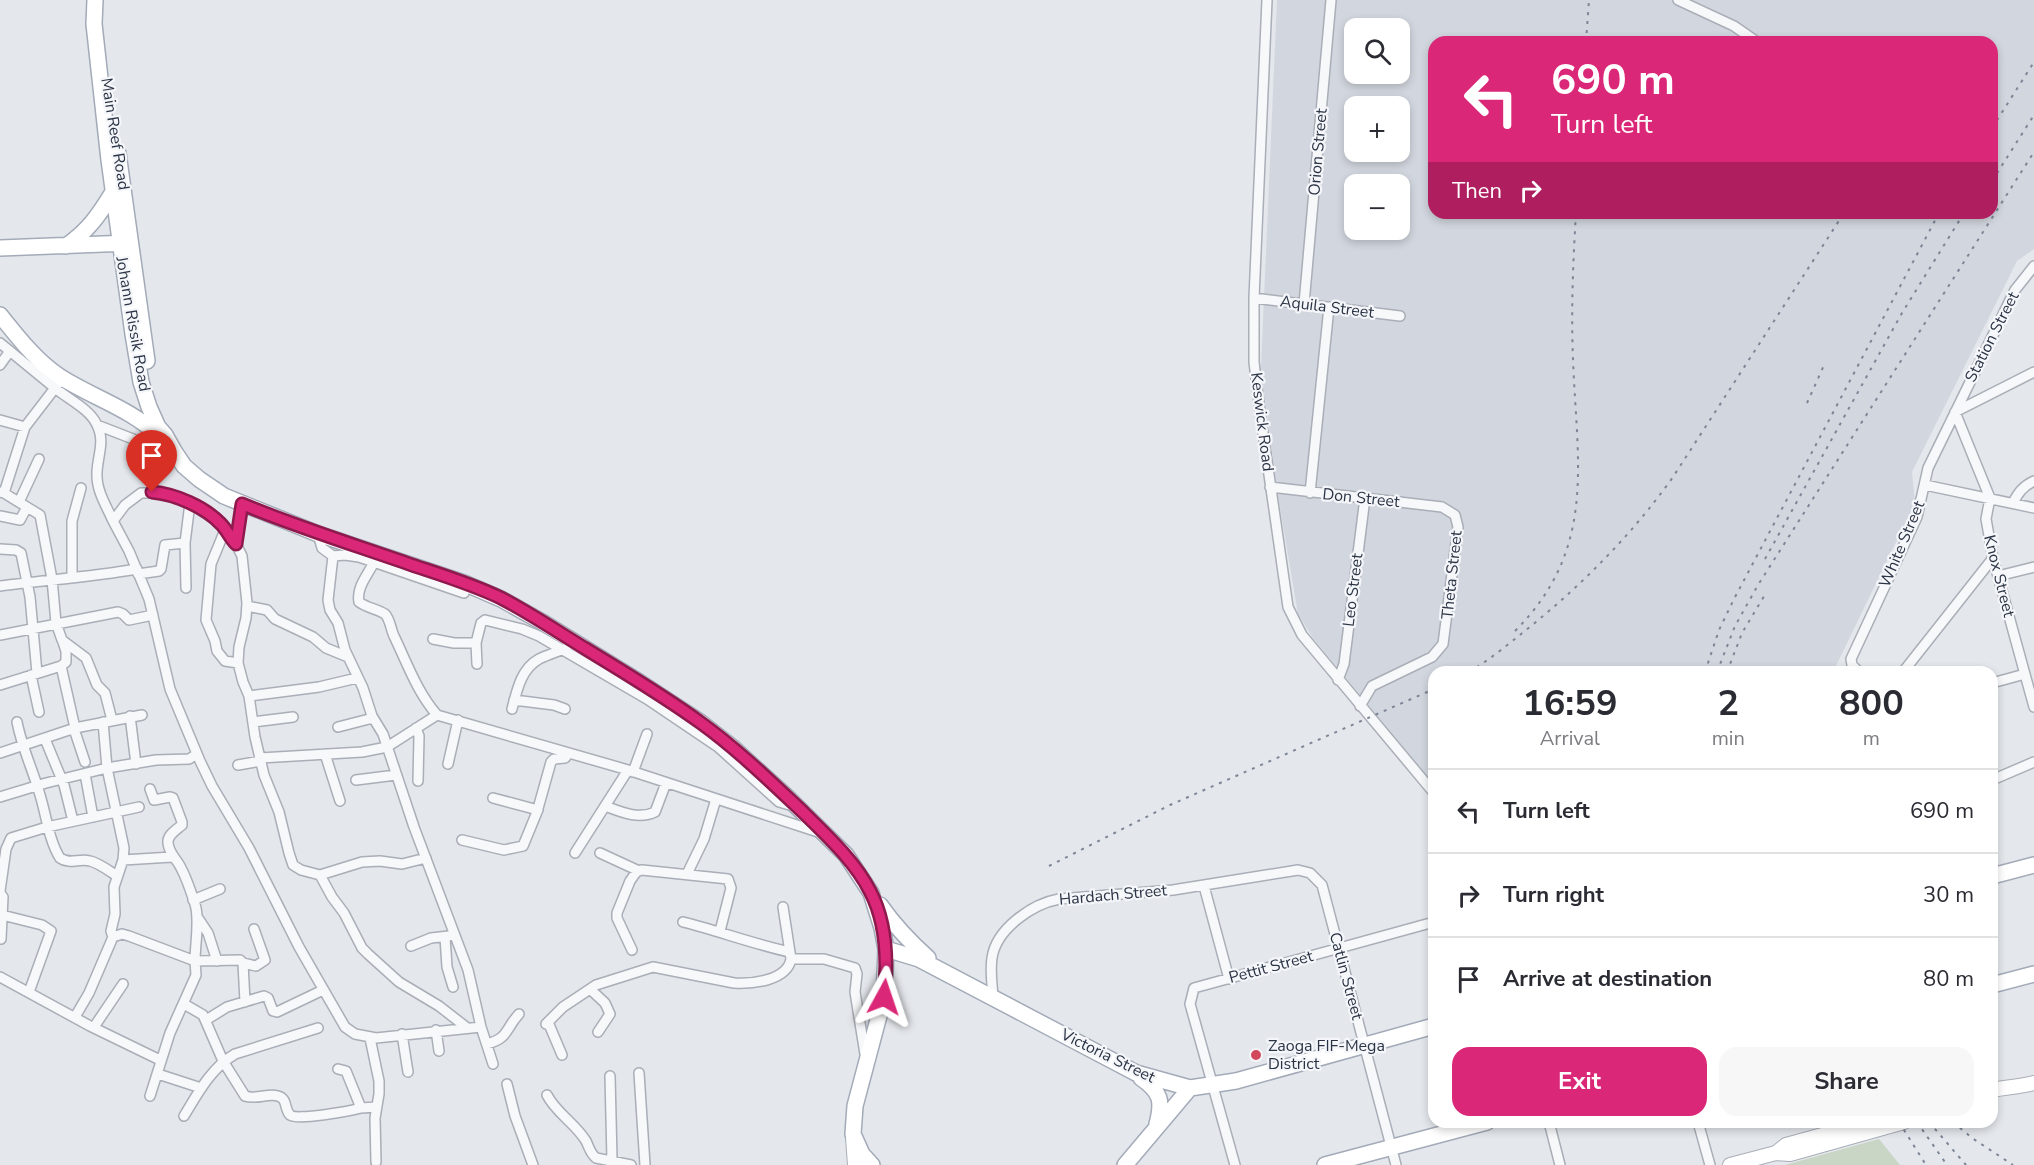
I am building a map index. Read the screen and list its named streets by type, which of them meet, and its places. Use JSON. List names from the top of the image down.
{
  "streets": {
    "main road": ["Main Reef Road", "Johann Rissik Road", "Victoria Street"],
    "street": [
      "Orion Street",
      "Aquila Street",
      "Station Street",
      "Keswick Road",
      "Don Street",
      "White Street",
      "Theta Street",
      "Knox Street",
      "Leo Street",
      "Hardach Street",
      "Pettit Street",
      "Catlin Street"
    ]
  },
  "crossings": [
    ["Main Reef Road", "Johann Rissik Road"],
    ["Orion Street", "Aquila Street"],
    ["Aquila Street", "Keswick Road"],
    ["Johann Rissik Road", "Victoria Street"],
    ["Station Street", "White Street"],
    ["Station Street", "Knox Street"],
    ["Keswick Road", "Don Street"],
    ["Keswick Road", "Theta Street"],
    ["Keswick Road", "Leo Street"],
    ["Don Street", "Theta Street"],
    ["Don Street", "Leo Street"],
    ["White Street", "Knox Street"],
    ["Hardach Street", "Catlin Street"],
    ["Hardach Street", "Victoria Street"],
    ["Pettit Street", "Catlin Street"],
    ["Pettit Street", "Victoria Street"],
    ["Catlin Street", "Victoria Street"]
  ],
  "places": ["Zaoga FIF-Mega District"],
  "page": {
    "map_buttons": ["+", "−"],
    "turn": ["690 m", "Turn left"],
    "then": "Then",
    "eta": [
      "16:59",
      "Arrival",
      "2",
      "min",
      "800",
      "m"
    ],
    "list": [
      {
        "name": "Turn left",
        "value": "690 m"
      },
      {
        "name": "Turn right",
        "value": "30 m"
      },
      {
        "name": "Arrive at destination",
        "value": "80 m"
      }
    ],
    "buttons": ["Exit", "Share"]
  }
}
